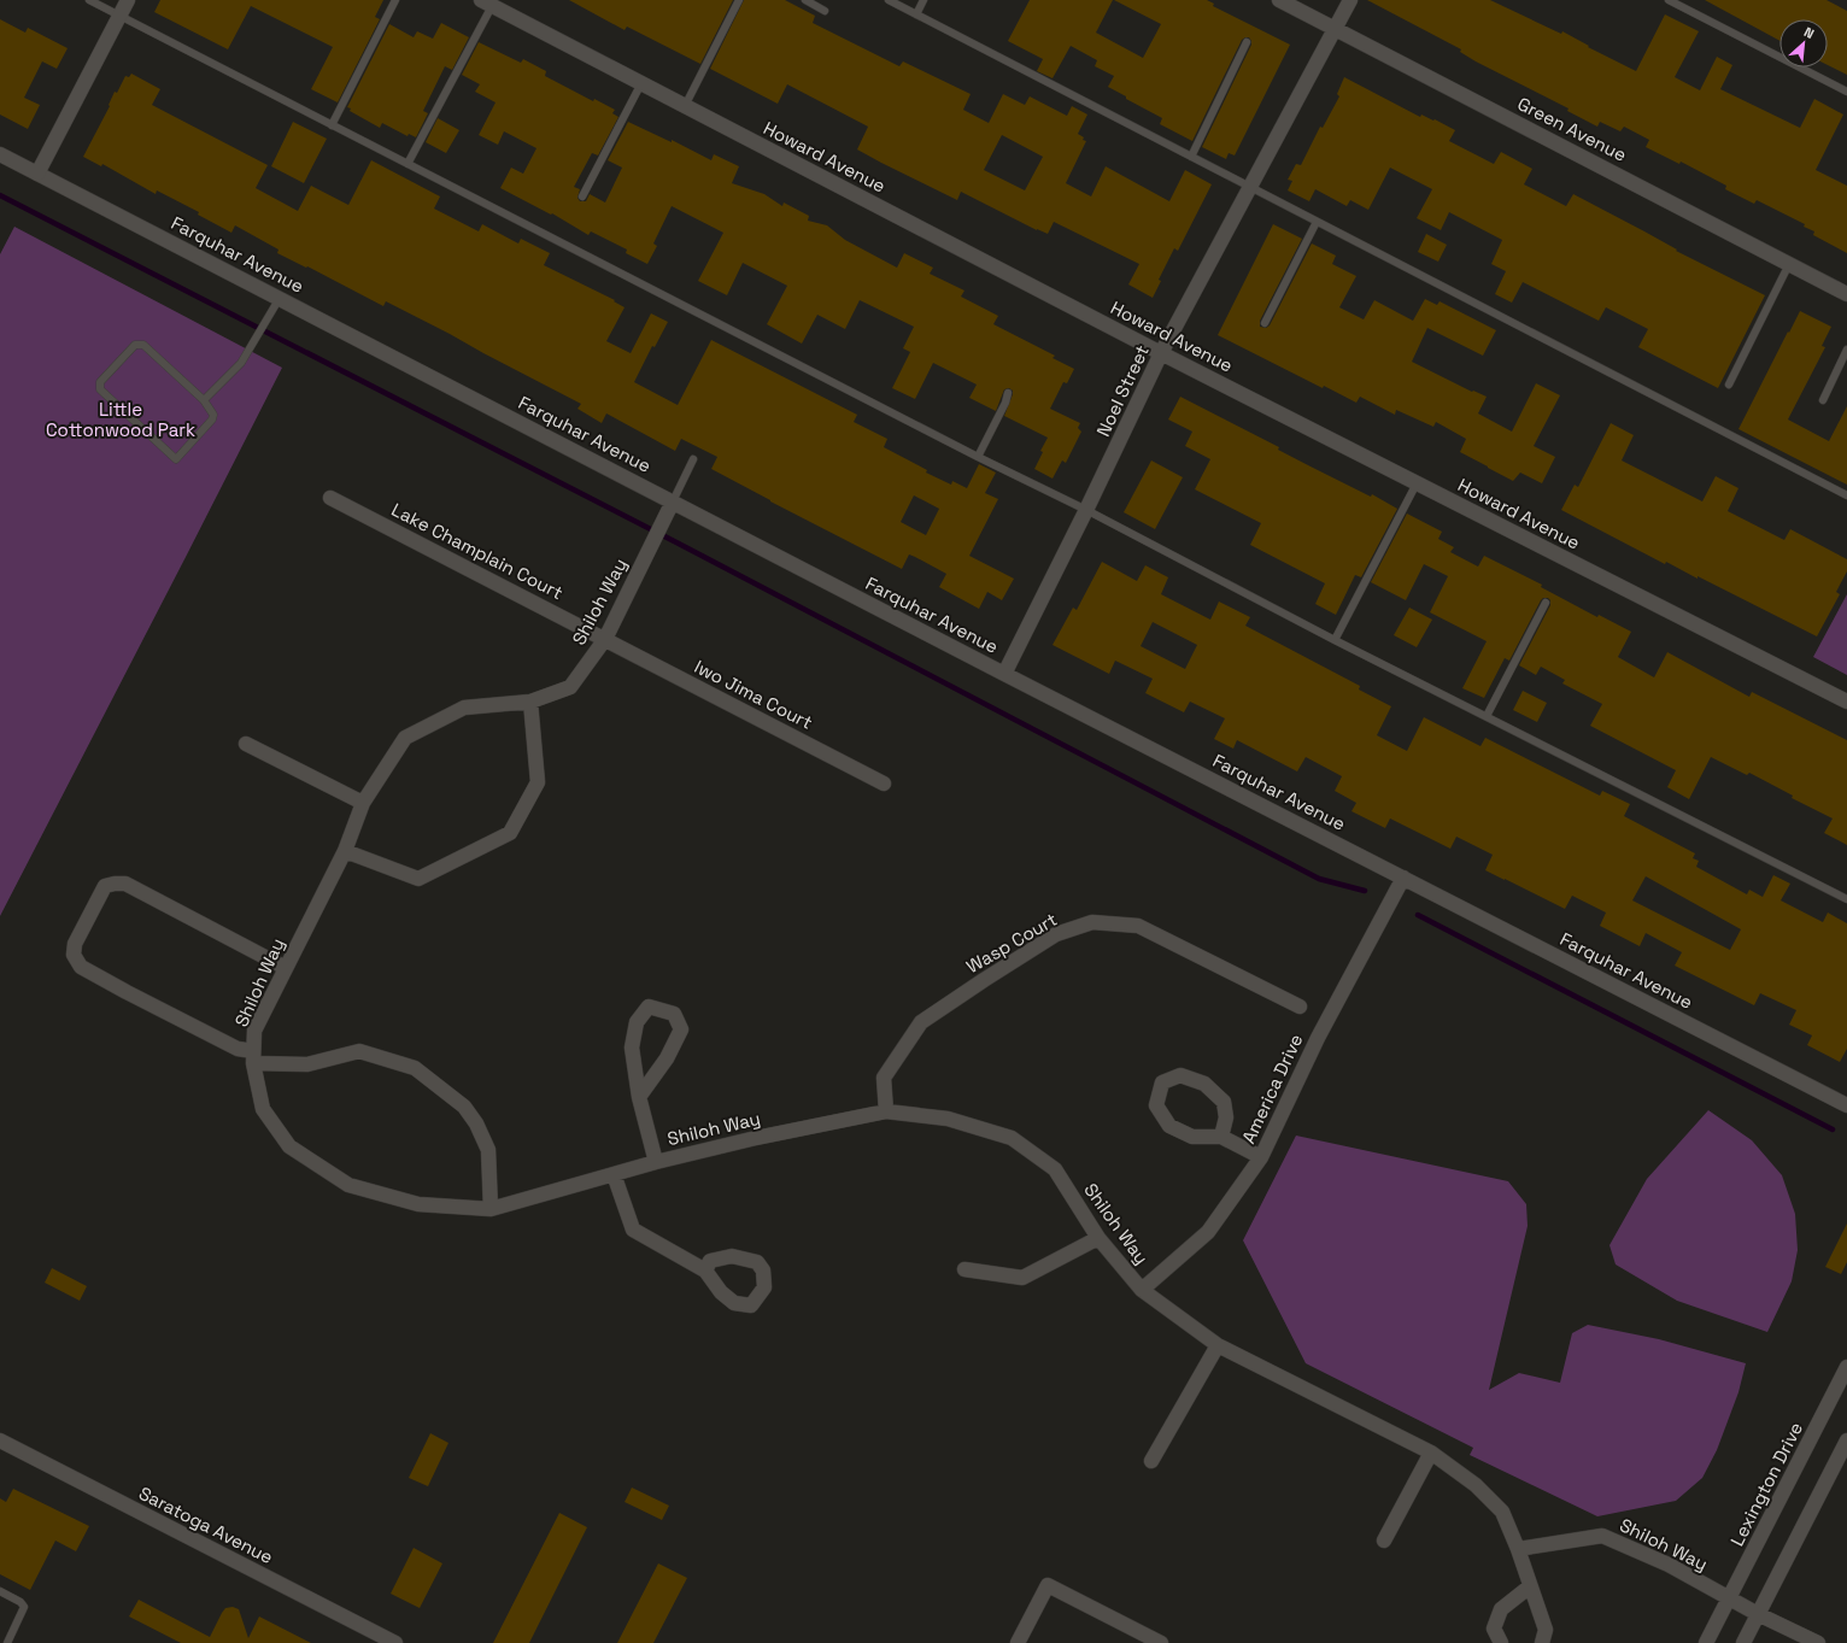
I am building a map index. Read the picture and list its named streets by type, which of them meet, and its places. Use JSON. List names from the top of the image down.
{
  "streets": {
    "street": [
      "Green Avenue",
      "Howard Avenue",
      "Farquhar Avenue",
      "Noel Street",
      "Lake Champlain Court",
      "Shiloh Way",
      "Iwo Jima Court",
      "Wasp Court",
      "America Drive",
      "Lexington Drive",
      "Saratoga Avenue"
    ]
  },
  "crossings": [
    ["Green Avenue", "Noel Street"],
    ["Howard Avenue", "Noel Street"],
    ["Farquhar Avenue", "Noel Street"],
    ["Farquhar Avenue", "Shiloh Way"],
    ["Farquhar Avenue", "America Drive"],
    ["Lake Champlain Court", "Shiloh Way"],
    ["Lake Champlain Court", "Iwo Jima Court"],
    ["Shiloh Way", "Iwo Jima Court"],
    ["Shiloh Way", "Wasp Court"],
    ["Shiloh Way", "America Drive"],
    ["Shiloh Way", "Lexington Drive"]
  ],
  "parks": ["Little Cottonwood Park"],
  "north": "top right"
}
